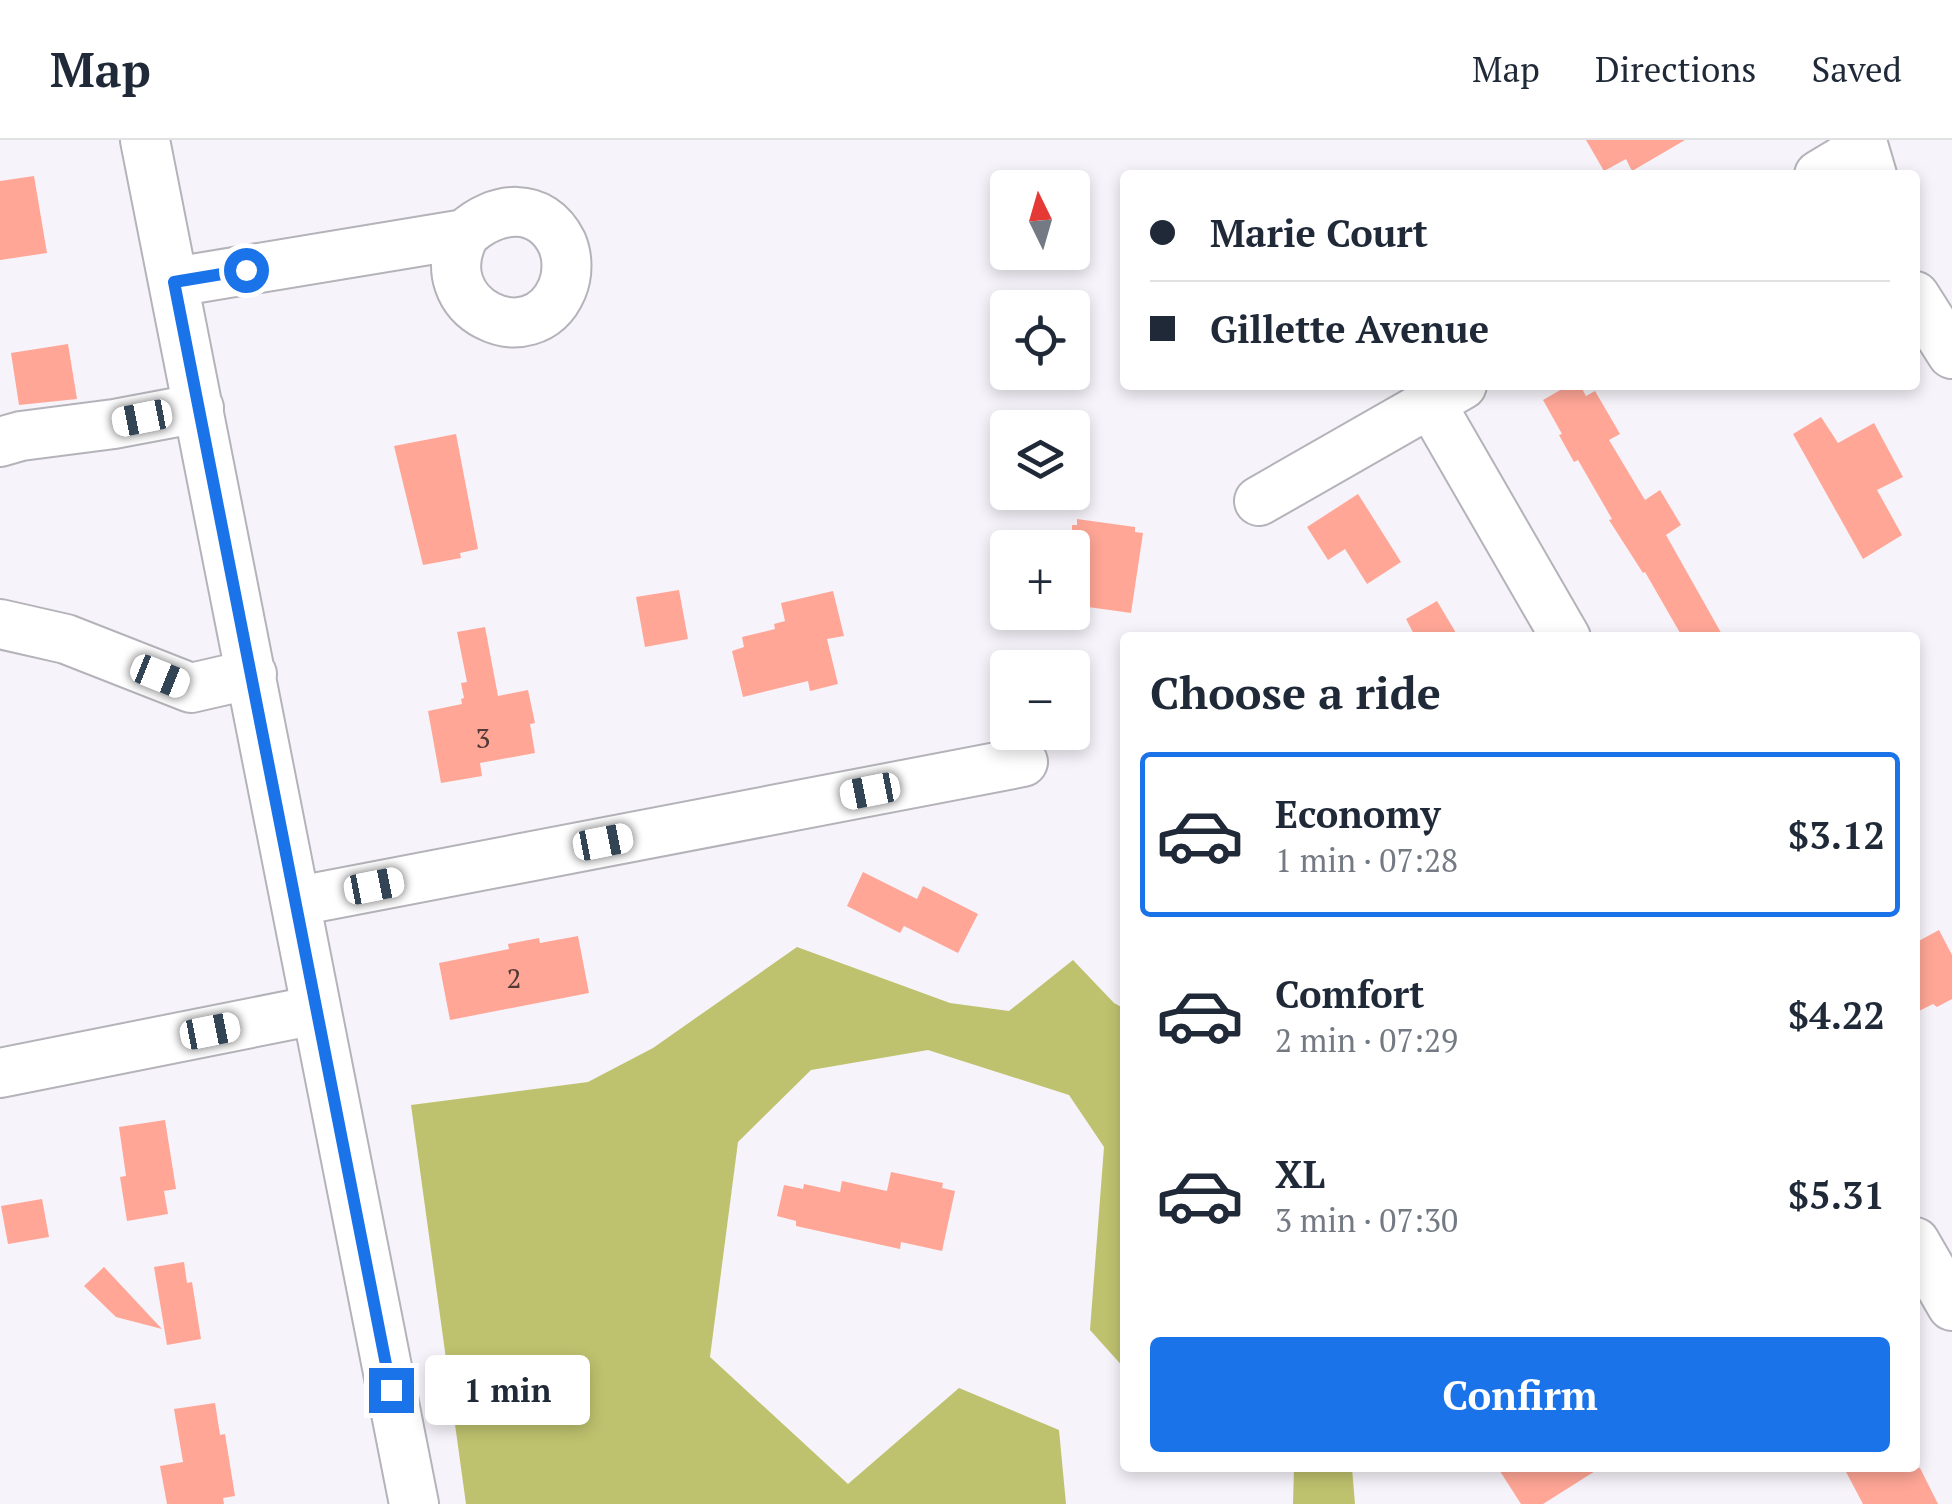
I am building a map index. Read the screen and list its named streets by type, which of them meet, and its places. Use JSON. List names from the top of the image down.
{
  "house_numbers": ["3", "2"],
  "north": "top",
  "page": {
    "header": "Map",
    "nav": ["Map", "Directions", "Saved"],
    "map_buttons": ["+", "−"],
    "banner": ["Marie Court", "Gillette Avenue"],
    "heading": "Choose a ride",
    "list": [
      {
        "name": "Economy",
        "note": "1 min · 07:28",
        "value": "$3.12"
      },
      {
        "name": "Comfort",
        "note": "2 min · 07:29",
        "value": "$4.22"
      },
      {
        "name": "XL",
        "note": "3 min · 07:30",
        "value": "$5.31"
      }
    ],
    "buttons": "Confirm",
    "bubble": "1 min"
  }
}
